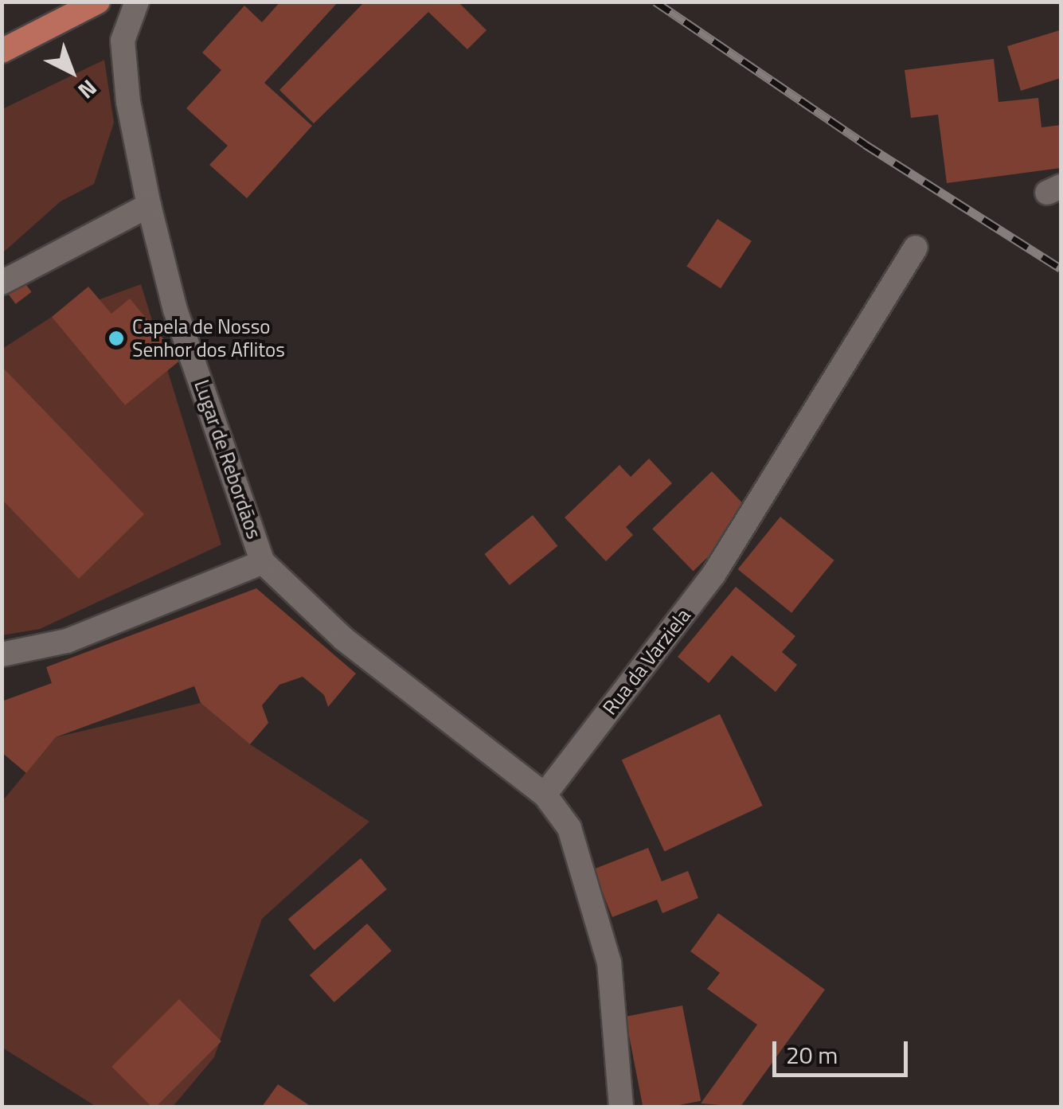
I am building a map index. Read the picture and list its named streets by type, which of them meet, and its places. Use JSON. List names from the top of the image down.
{
  "streets": {
    "street": ["Lugar de Rebordãos", "Rua da Varziela"]
  },
  "crossings": [
    ["Lugar de Rebordãos", "Rua da Varziela"]
  ],
  "places": ["Capela de Nosso Senhor dos Aflitos"],
  "scale_bar": "20 m",
  "north": "bottom right"
}
